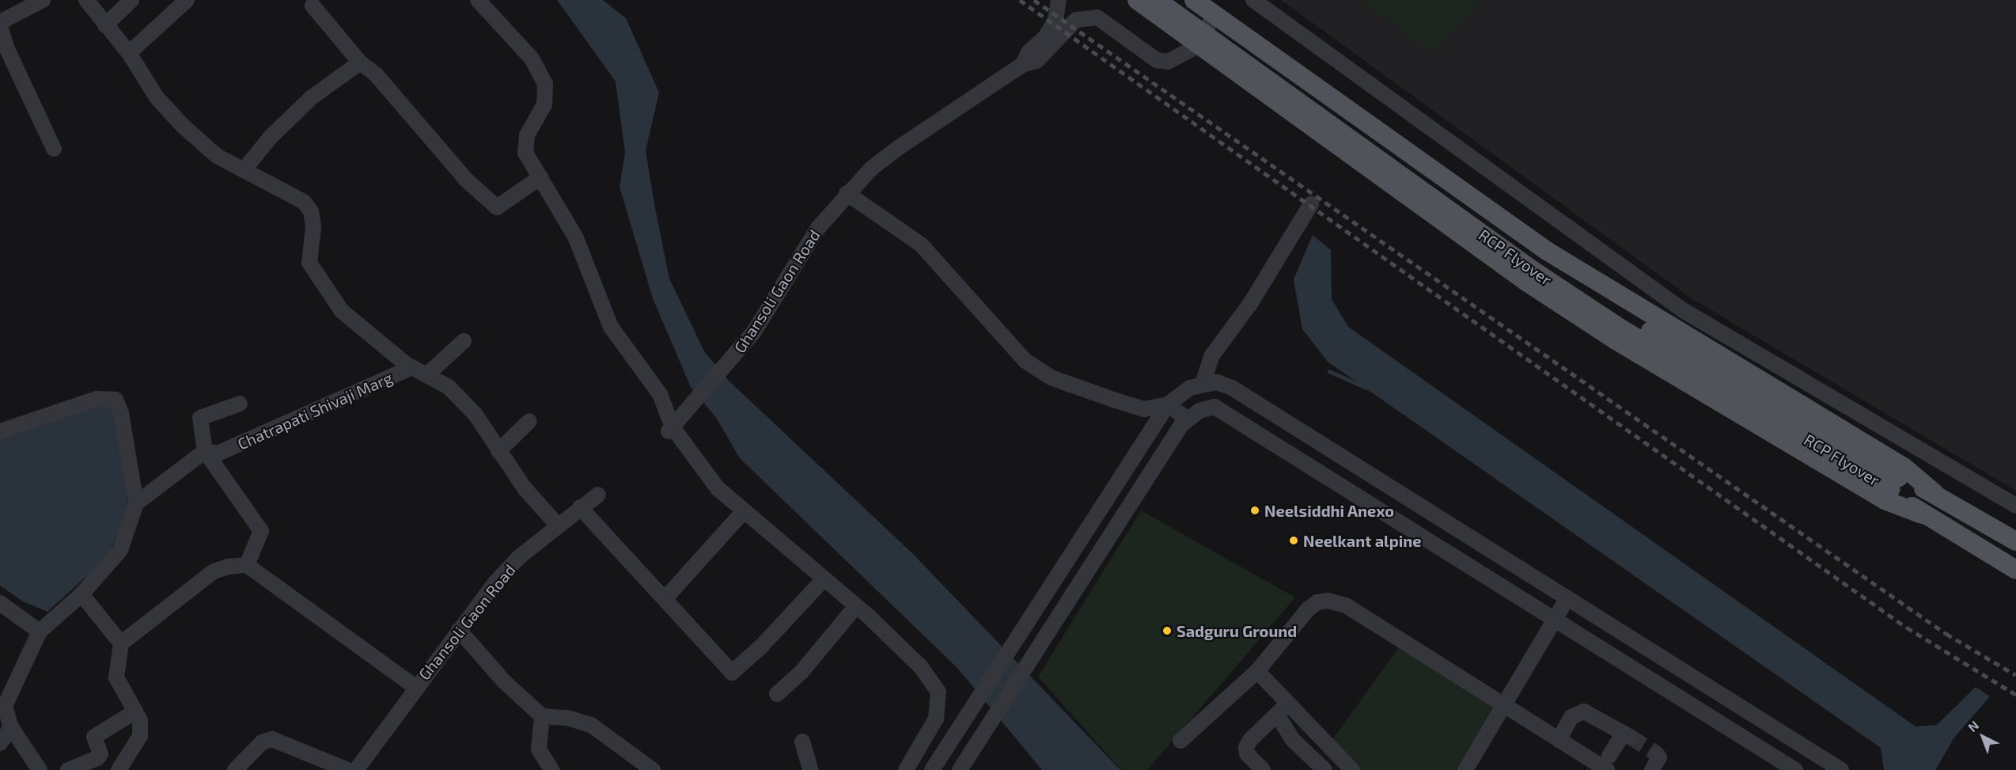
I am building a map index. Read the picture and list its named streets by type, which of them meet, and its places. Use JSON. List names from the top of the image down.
{
  "streets": {
    "main road": ["RCP Flyover"],
    "street": ["Ghansoli Gaon Road", "Chatrapati Shivaji Marg"]
  },
  "places": ["Neelsiddhi Anexo", "Neelkant alpine", "Sadguru Ground"],
  "north": "top left"
}
